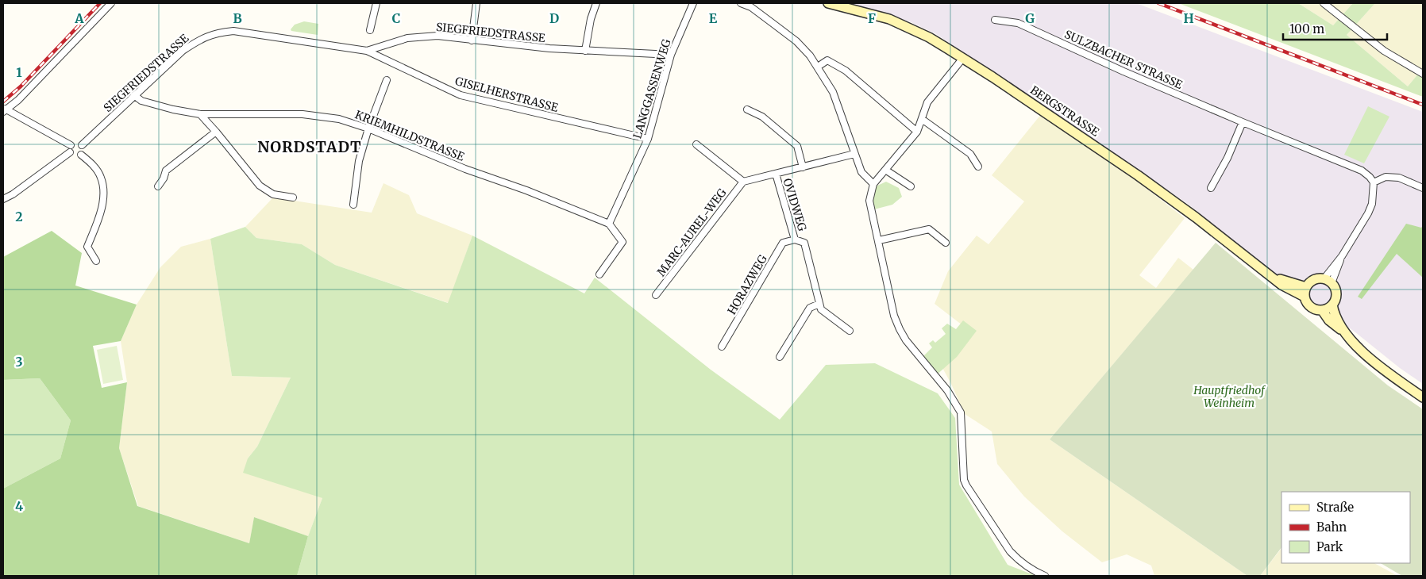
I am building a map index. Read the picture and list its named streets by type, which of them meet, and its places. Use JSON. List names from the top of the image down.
{
  "streets": {
    "main road": ["BERGSTRASSE"],
    "street": [
      "SIEGFRIEDSTRASSE",
      "SULZBACHER STRASSE",
      "LANGGASSENWEG",
      "GISELHERSTRASSE",
      "KRIEMHILDSTRASSE",
      "OVIDWEG",
      "MARC-AUREL-WEG",
      "HORAZWEG"
    ]
  },
  "crossings": [
    ["SIEGFRIEDSTRASSE", "LANGGASSENWEG"],
    ["SIEGFRIEDSTRASSE", "GISELHERSTRASSE"],
    ["SIEGFRIEDSTRASSE", "KRIEMHILDSTRASSE"],
    ["LANGGASSENWEG", "GISELHERSTRASSE"],
    ["LANGGASSENWEG", "KRIEMHILDSTRASSE"],
    ["OVIDWEG", "HORAZWEG"]
  ],
  "districts": ["NORDSTADT"],
  "parks": ["Hauptfriedhof Weinheim"],
  "legend": ["Straße", "Bahn", "Park"],
  "scale_bar": "100 m",
  "grid": {
    "columns": [
      "A",
      "B",
      "C",
      "D",
      "E",
      "F",
      "G",
      "H"
    ],
    "rows": [
      "1",
      "2",
      "3",
      "4"
    ]
  }
}
